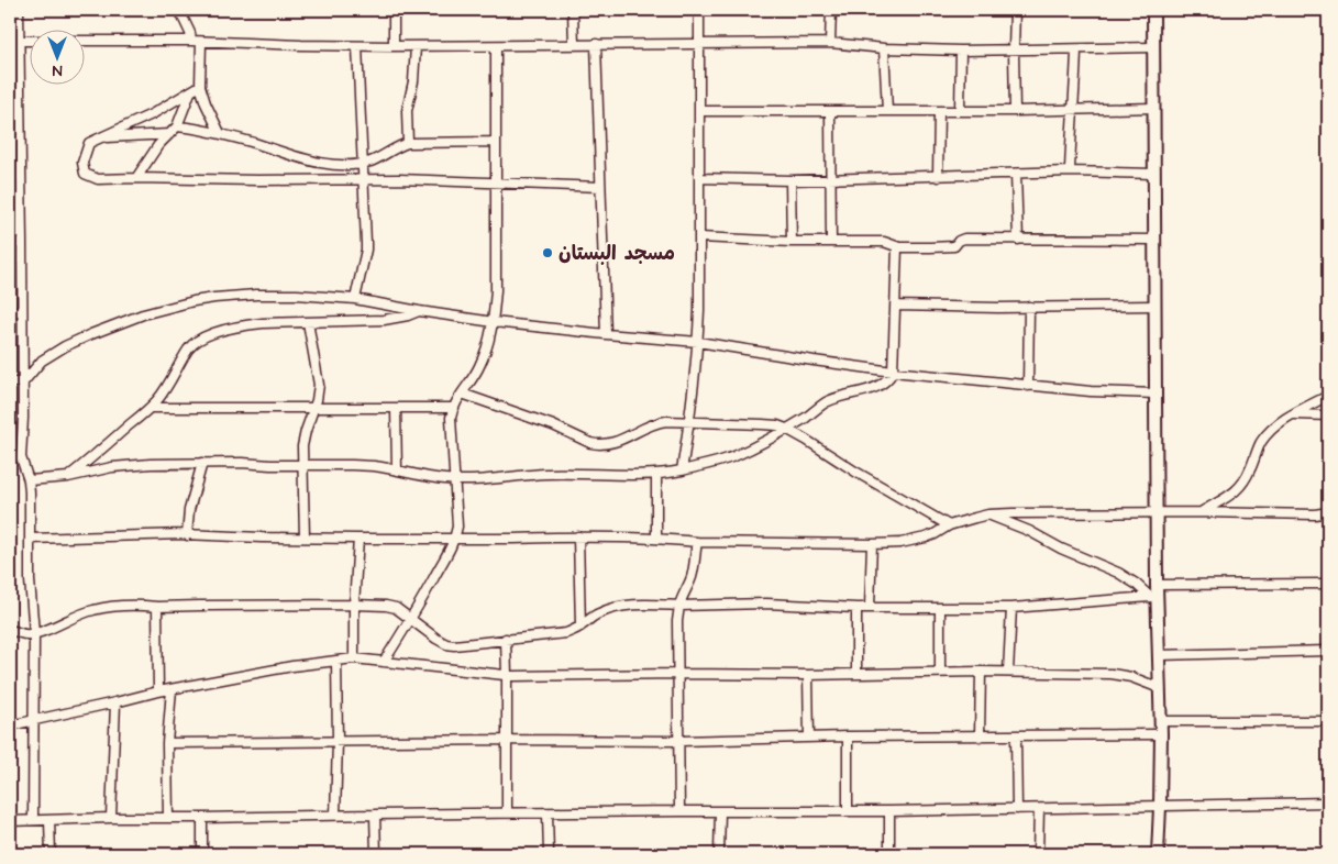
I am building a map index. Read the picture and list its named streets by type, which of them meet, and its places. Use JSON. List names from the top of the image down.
{
  "places": ["مسجد البستان"],
  "north": "bottom"
}
